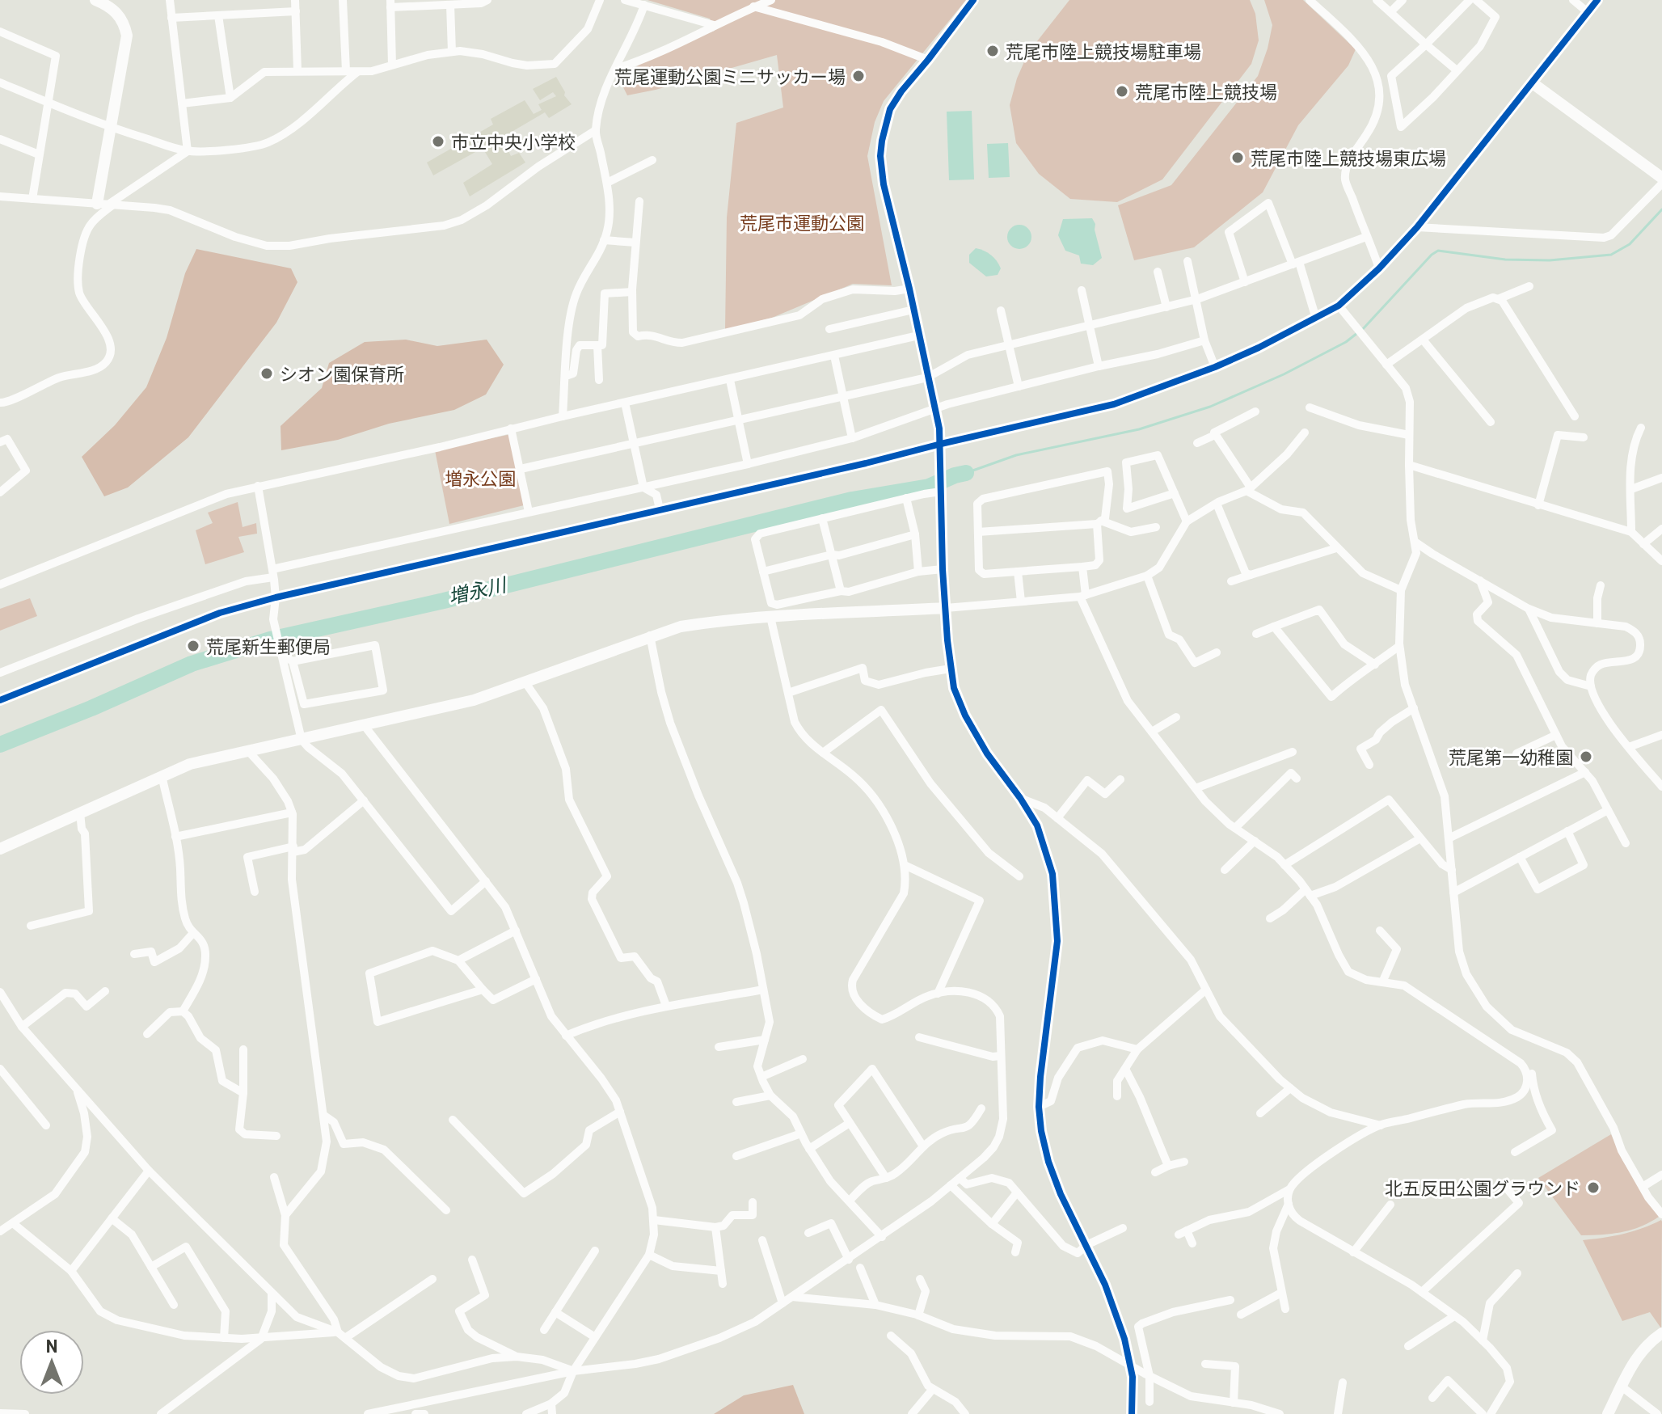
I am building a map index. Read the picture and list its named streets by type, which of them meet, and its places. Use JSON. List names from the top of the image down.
{
  "water": ["増永川"],
  "parks": ["荒尾市運動公園", "増永公園"],
  "places": [
    "荒尾市陸上競技場駐車場",
    "荒尾運動公園ミニサッカー場",
    "荒尾市陸上競技場",
    "市立中央小学校",
    "荒尾市陸上競技場東広場",
    "シオン園保育所",
    "荒尾新生郵便局",
    "荒尾第一幼稚園",
    "北五反田公園グラウンド"
  ],
  "north": "top"
}
